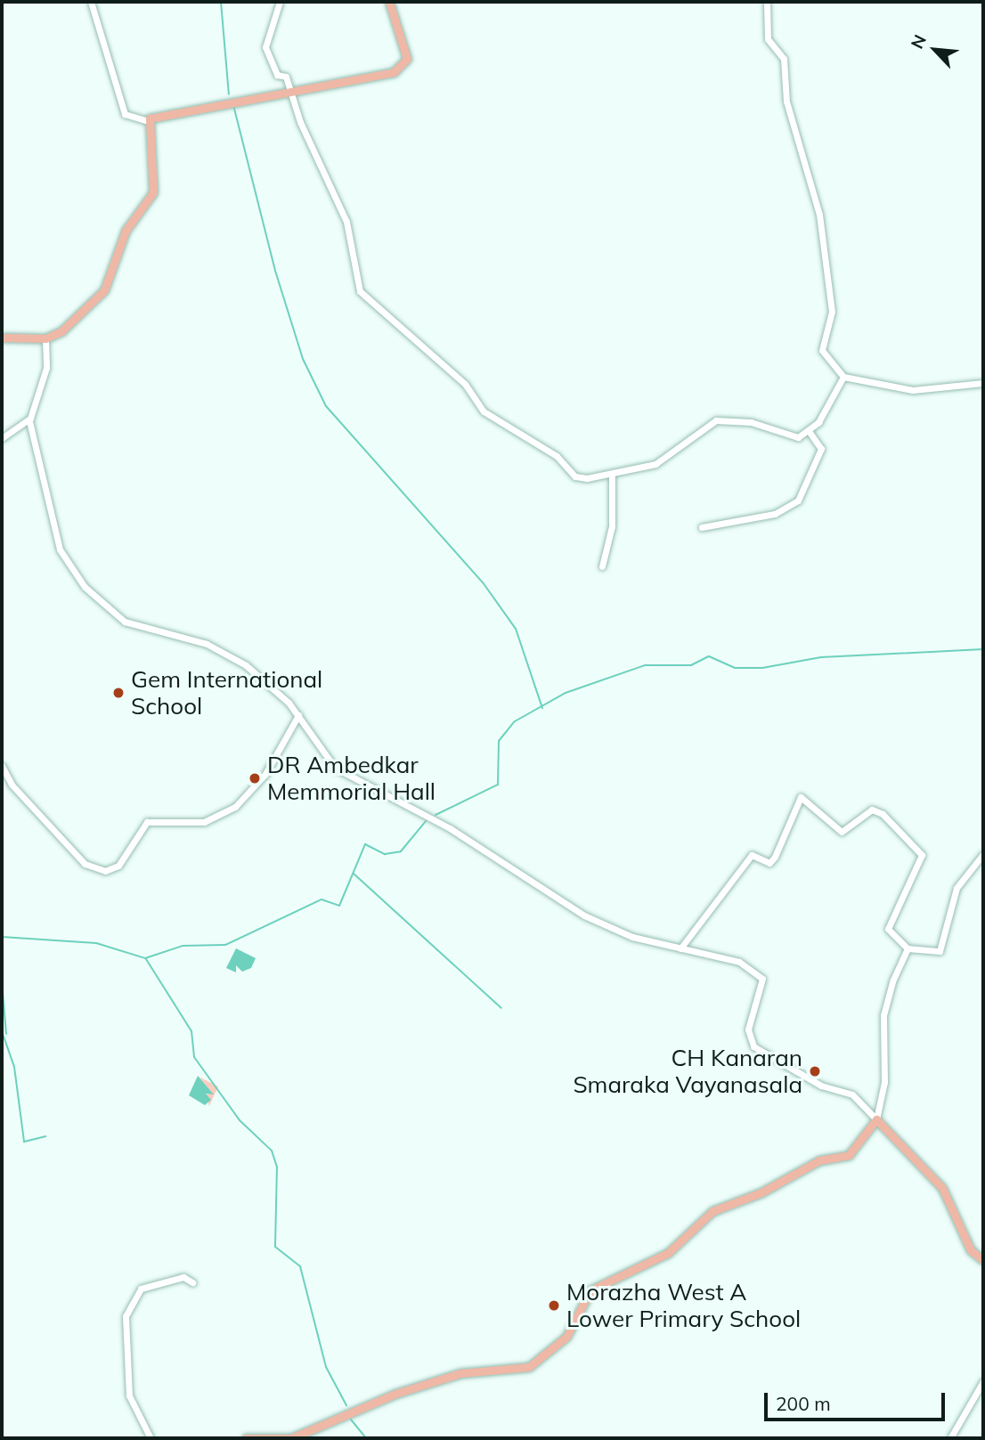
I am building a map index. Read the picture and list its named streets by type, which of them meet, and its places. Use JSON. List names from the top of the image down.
{
  "places": [
    "Gem International School",
    "DR Ambedkar Memmorial Hall",
    "CH Kanaran Smaraka Vayanasala",
    "Morazha West A Lower Primary School"
  ],
  "scale_bar": "200 m",
  "north": "top left"
}
